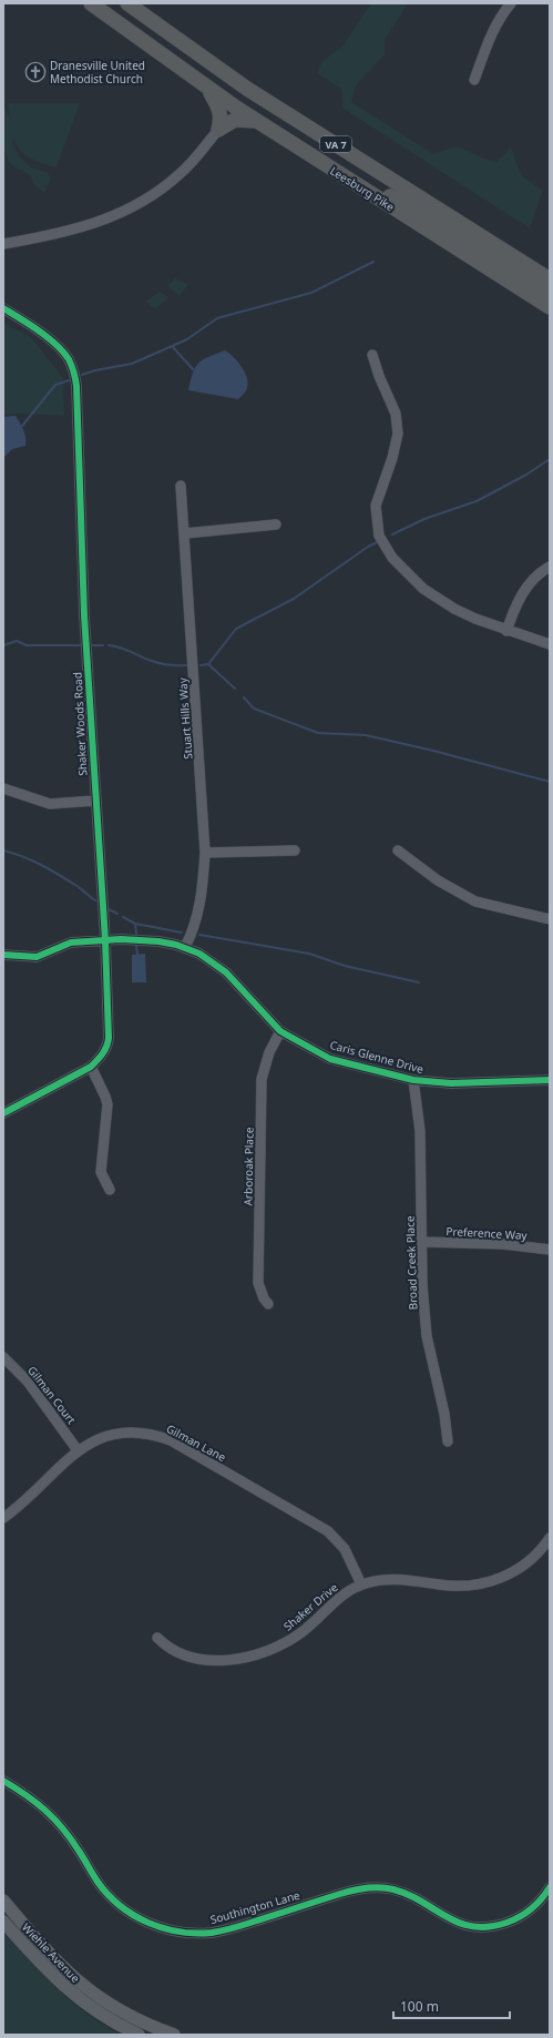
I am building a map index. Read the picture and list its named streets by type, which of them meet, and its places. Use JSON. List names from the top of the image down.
{
  "streets": {
    "highway": ["VA 7", "Leesburg Pike"],
    "main road": ["Wiehle Avenue"],
    "street": [
      "Stuart Hills Way",
      "Shaker Woods Road",
      "Caris Glenne Drive",
      "Arboroak Place",
      "Preference Way",
      "Broad Creek Place",
      "Gilman Court",
      "Gilman Lane",
      "Shaker Drive",
      "Southington Lane"
    ]
  },
  "crossings": [
    ["Stuart Hills Way", "Caris Glenne Drive"],
    ["Shaker Woods Road", "Caris Glenne Drive"],
    ["Caris Glenne Drive", "Arboroak Place"],
    ["Caris Glenne Drive", "Broad Creek Place"],
    ["Preference Way", "Broad Creek Place"],
    ["Gilman Court", "Gilman Lane"],
    ["Gilman Lane", "Shaker Drive"]
  ],
  "places": {
    "church": ["Dranesville United Methodist Church"]
  },
  "scale_bar": "100 m"
}
